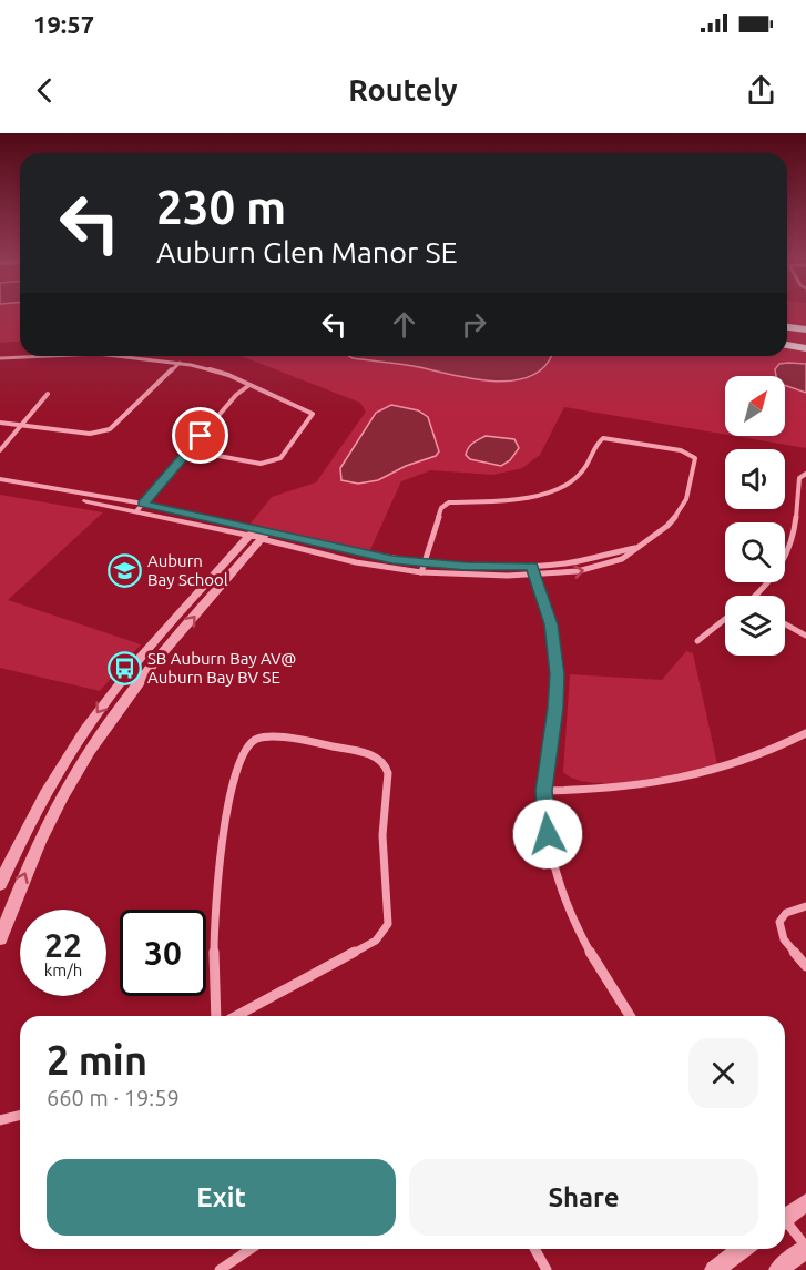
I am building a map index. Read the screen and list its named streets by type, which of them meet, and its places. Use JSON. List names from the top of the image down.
{
  "places": {
    "school or university": ["Auburn Bay School"],
    "bus stop": ["SB Auburn Bay AV@ Auburn Bay BV SE"]
  },
  "north": "top right",
  "page": {
    "status": "19:57",
    "header": "Routely",
    "turn": ["230 m", "Auburn Glen Manor SE"],
    "speed": "22 km/h",
    "limit": "30",
    "heading": ["2 min", "660 m · 19:59"],
    "buttons": ["Exit", "Share"]
  }
}
